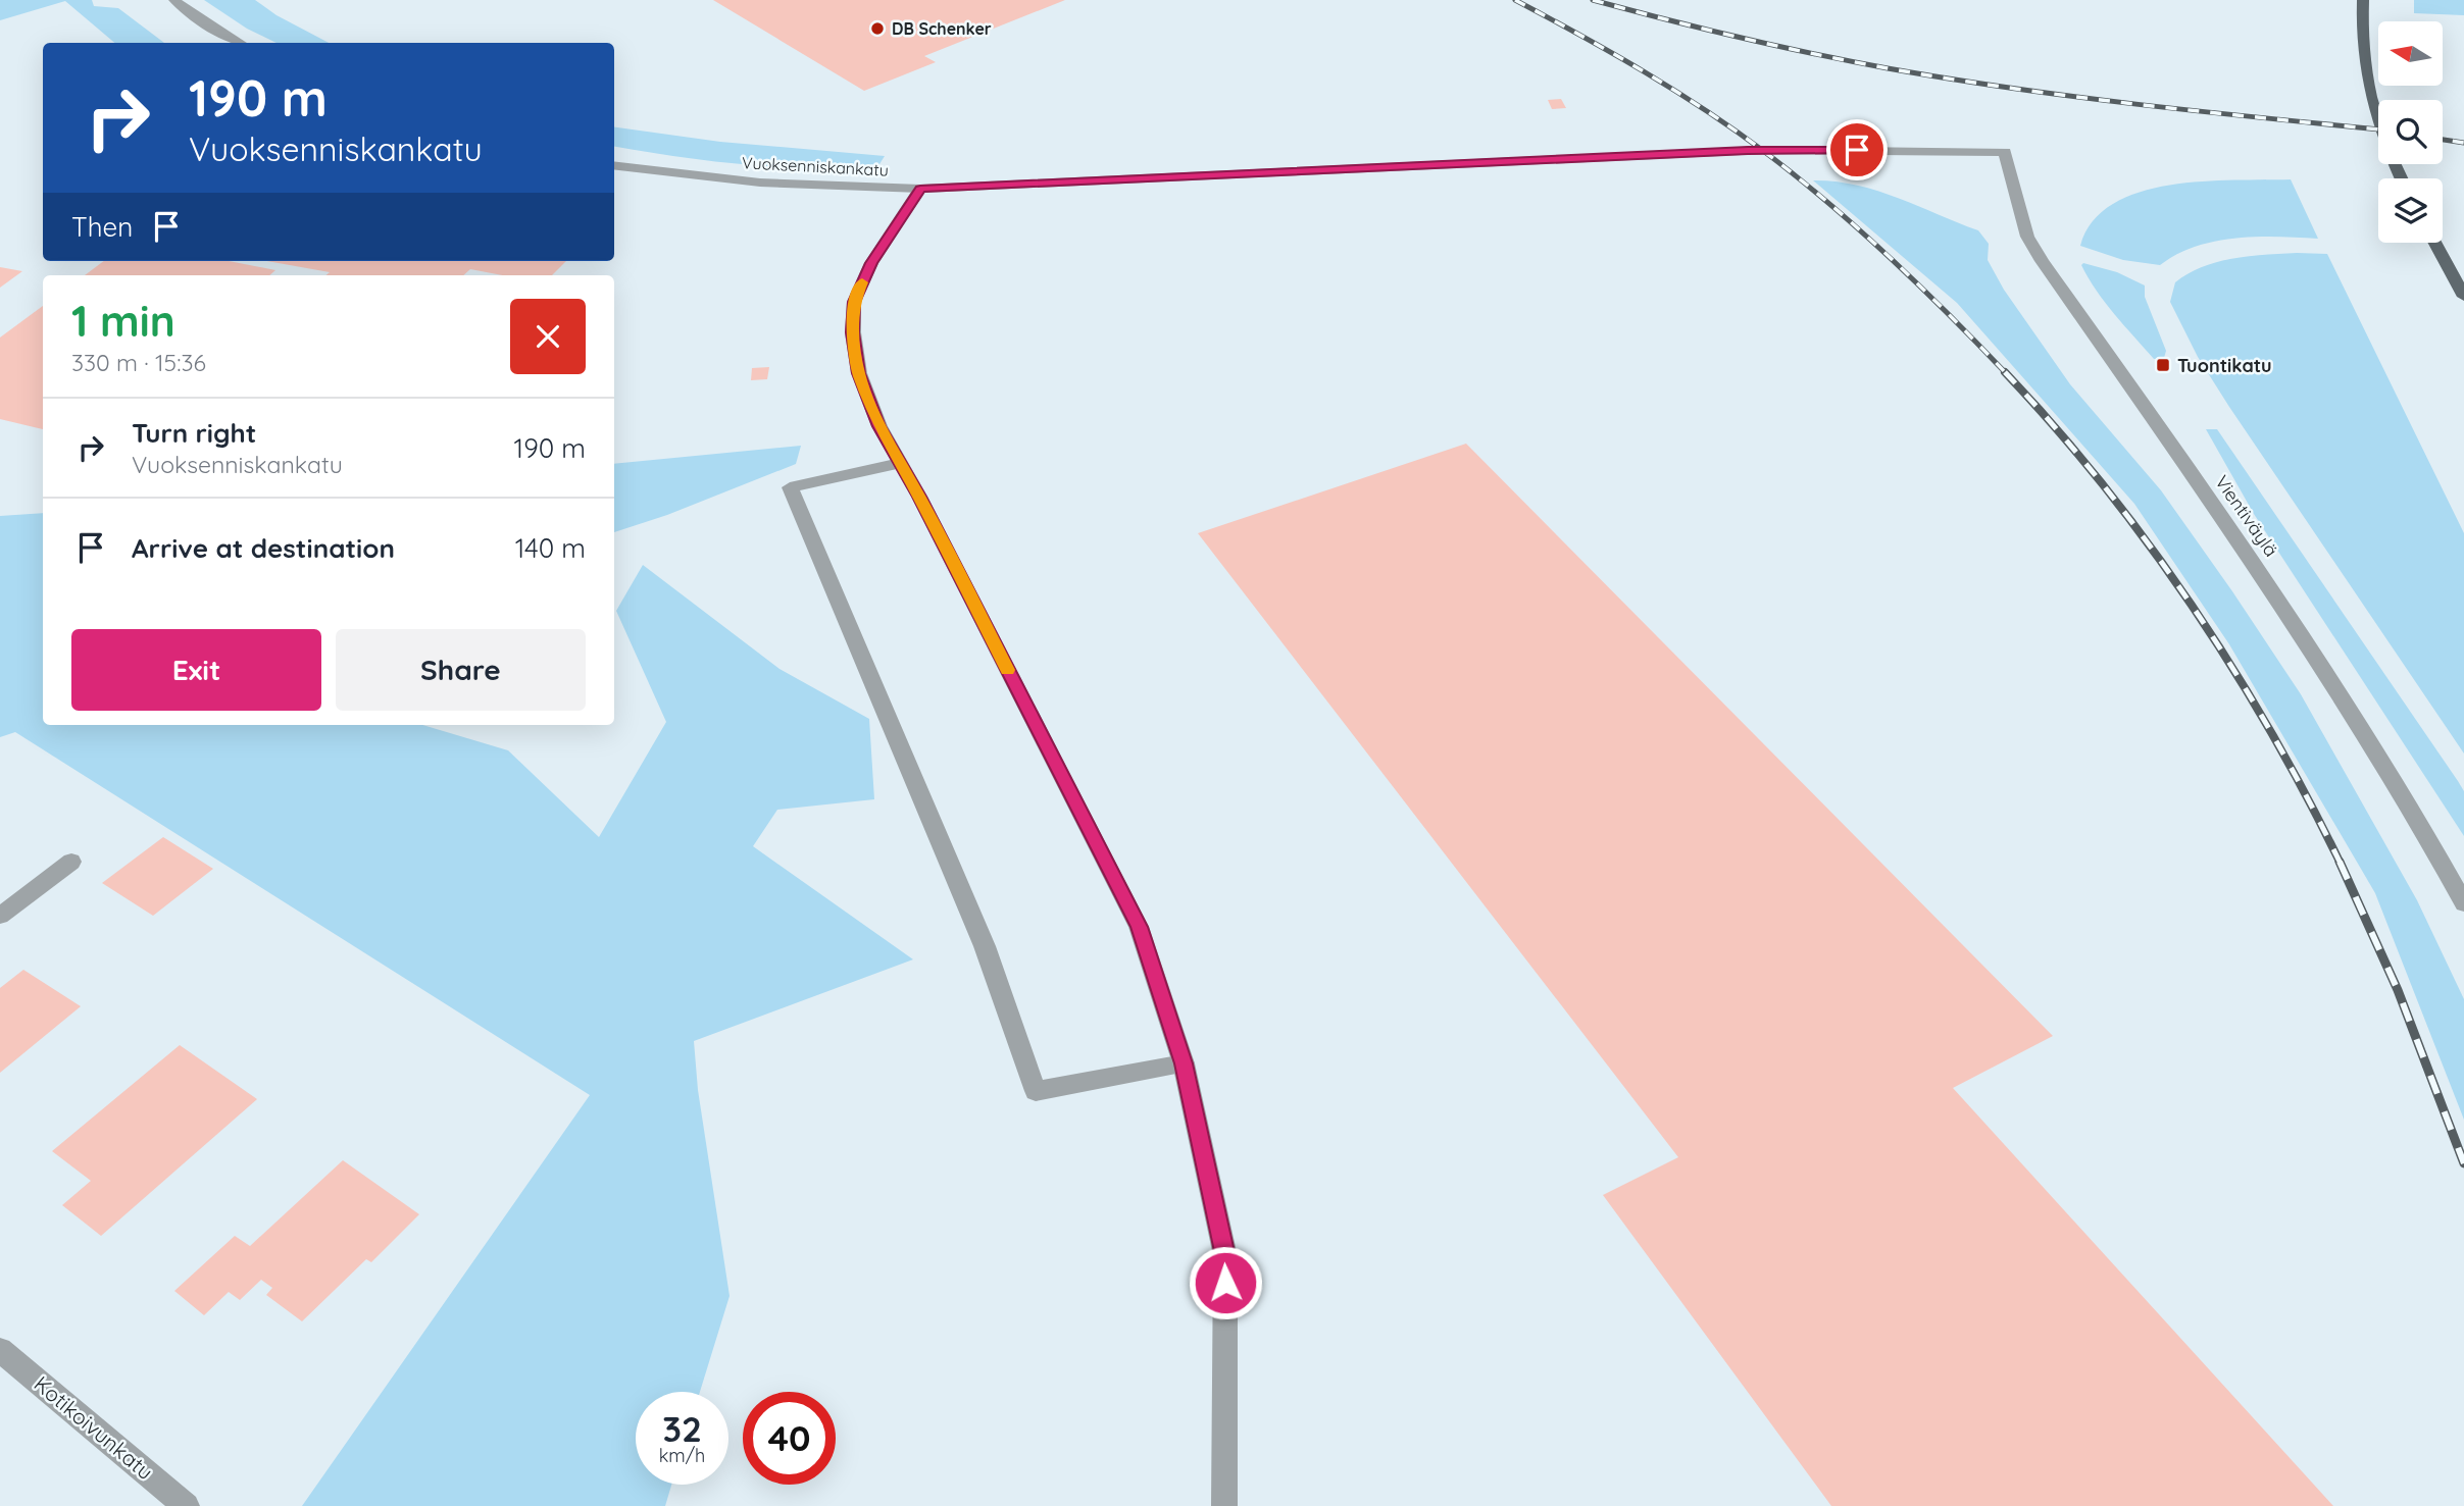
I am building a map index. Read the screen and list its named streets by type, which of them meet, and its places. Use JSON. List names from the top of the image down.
{
  "streets": {
    "street": ["Vuoksenniskankatu", "Vientiväylä", "Kotikoivunkatu"]
  },
  "crossings": [
    ["Vuoksenniskankatu", "Vientiväylä"]
  ],
  "places": {
    "other": ["DB Schenker"],
    "transit": ["Tuontikatu"]
  },
  "north": "left",
  "page": {
    "turn": ["190 m", "Vuoksenniskankatu"],
    "then": "Then",
    "heading": ["1 min", "330 m · 15:36"],
    "list": [
      {
        "name": "Turn right",
        "note": "Vuoksenniskankatu",
        "value": "190 m"
      },
      {
        "name": "Arrive at destination",
        "value": "140 m"
      }
    ],
    "buttons": ["Exit", "Share"],
    "speed": "32 km/h",
    "limit": "40"
  }
}
